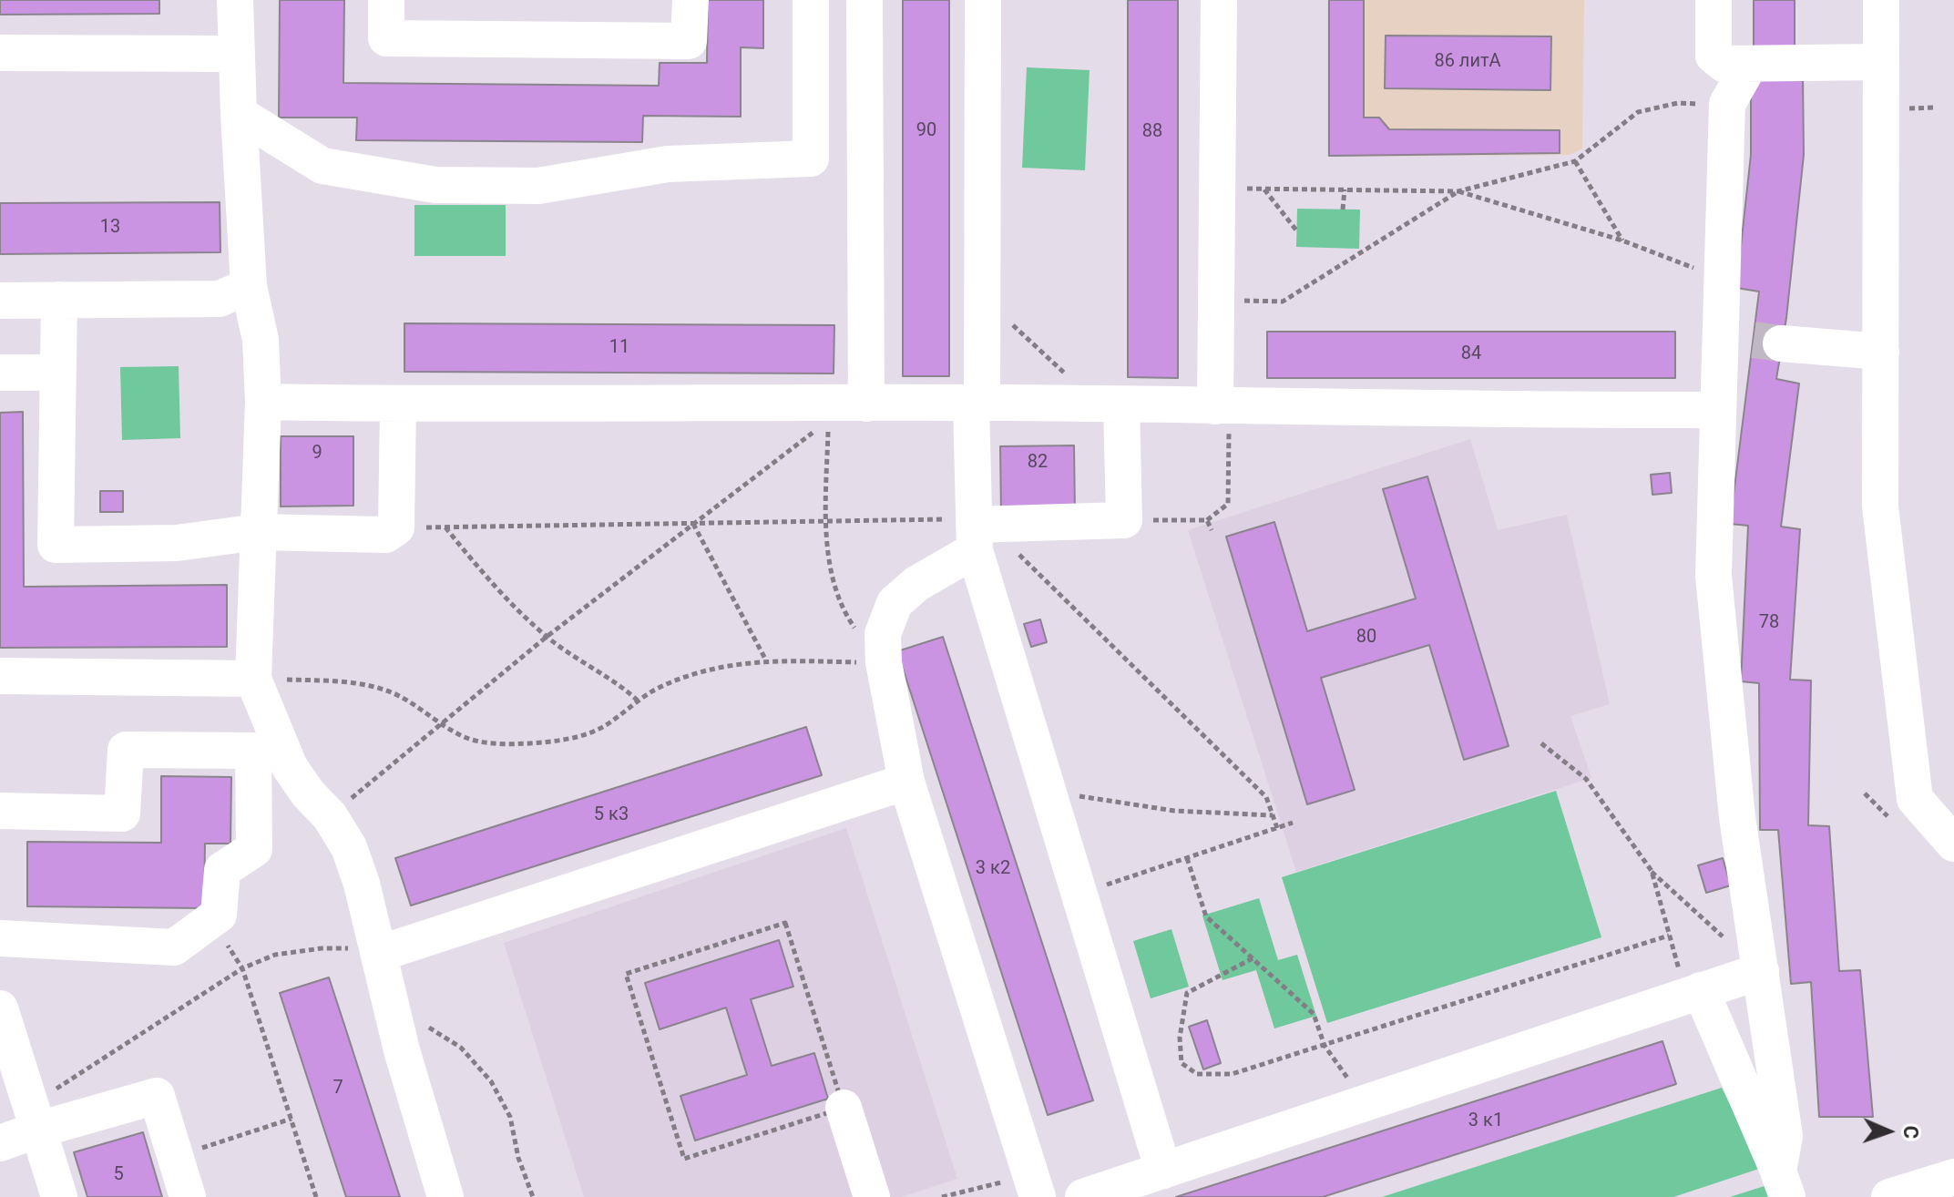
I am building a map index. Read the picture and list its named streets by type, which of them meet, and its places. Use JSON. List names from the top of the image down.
{
  "house_numbers": [
    "86 литА",
    "90",
    "88",
    "13",
    "11",
    "84",
    "9",
    "82",
    "78",
    "80",
    "5 к3",
    "3 к2",
    "7",
    "3 к1",
    "5"
  ],
  "north": "right"
}
